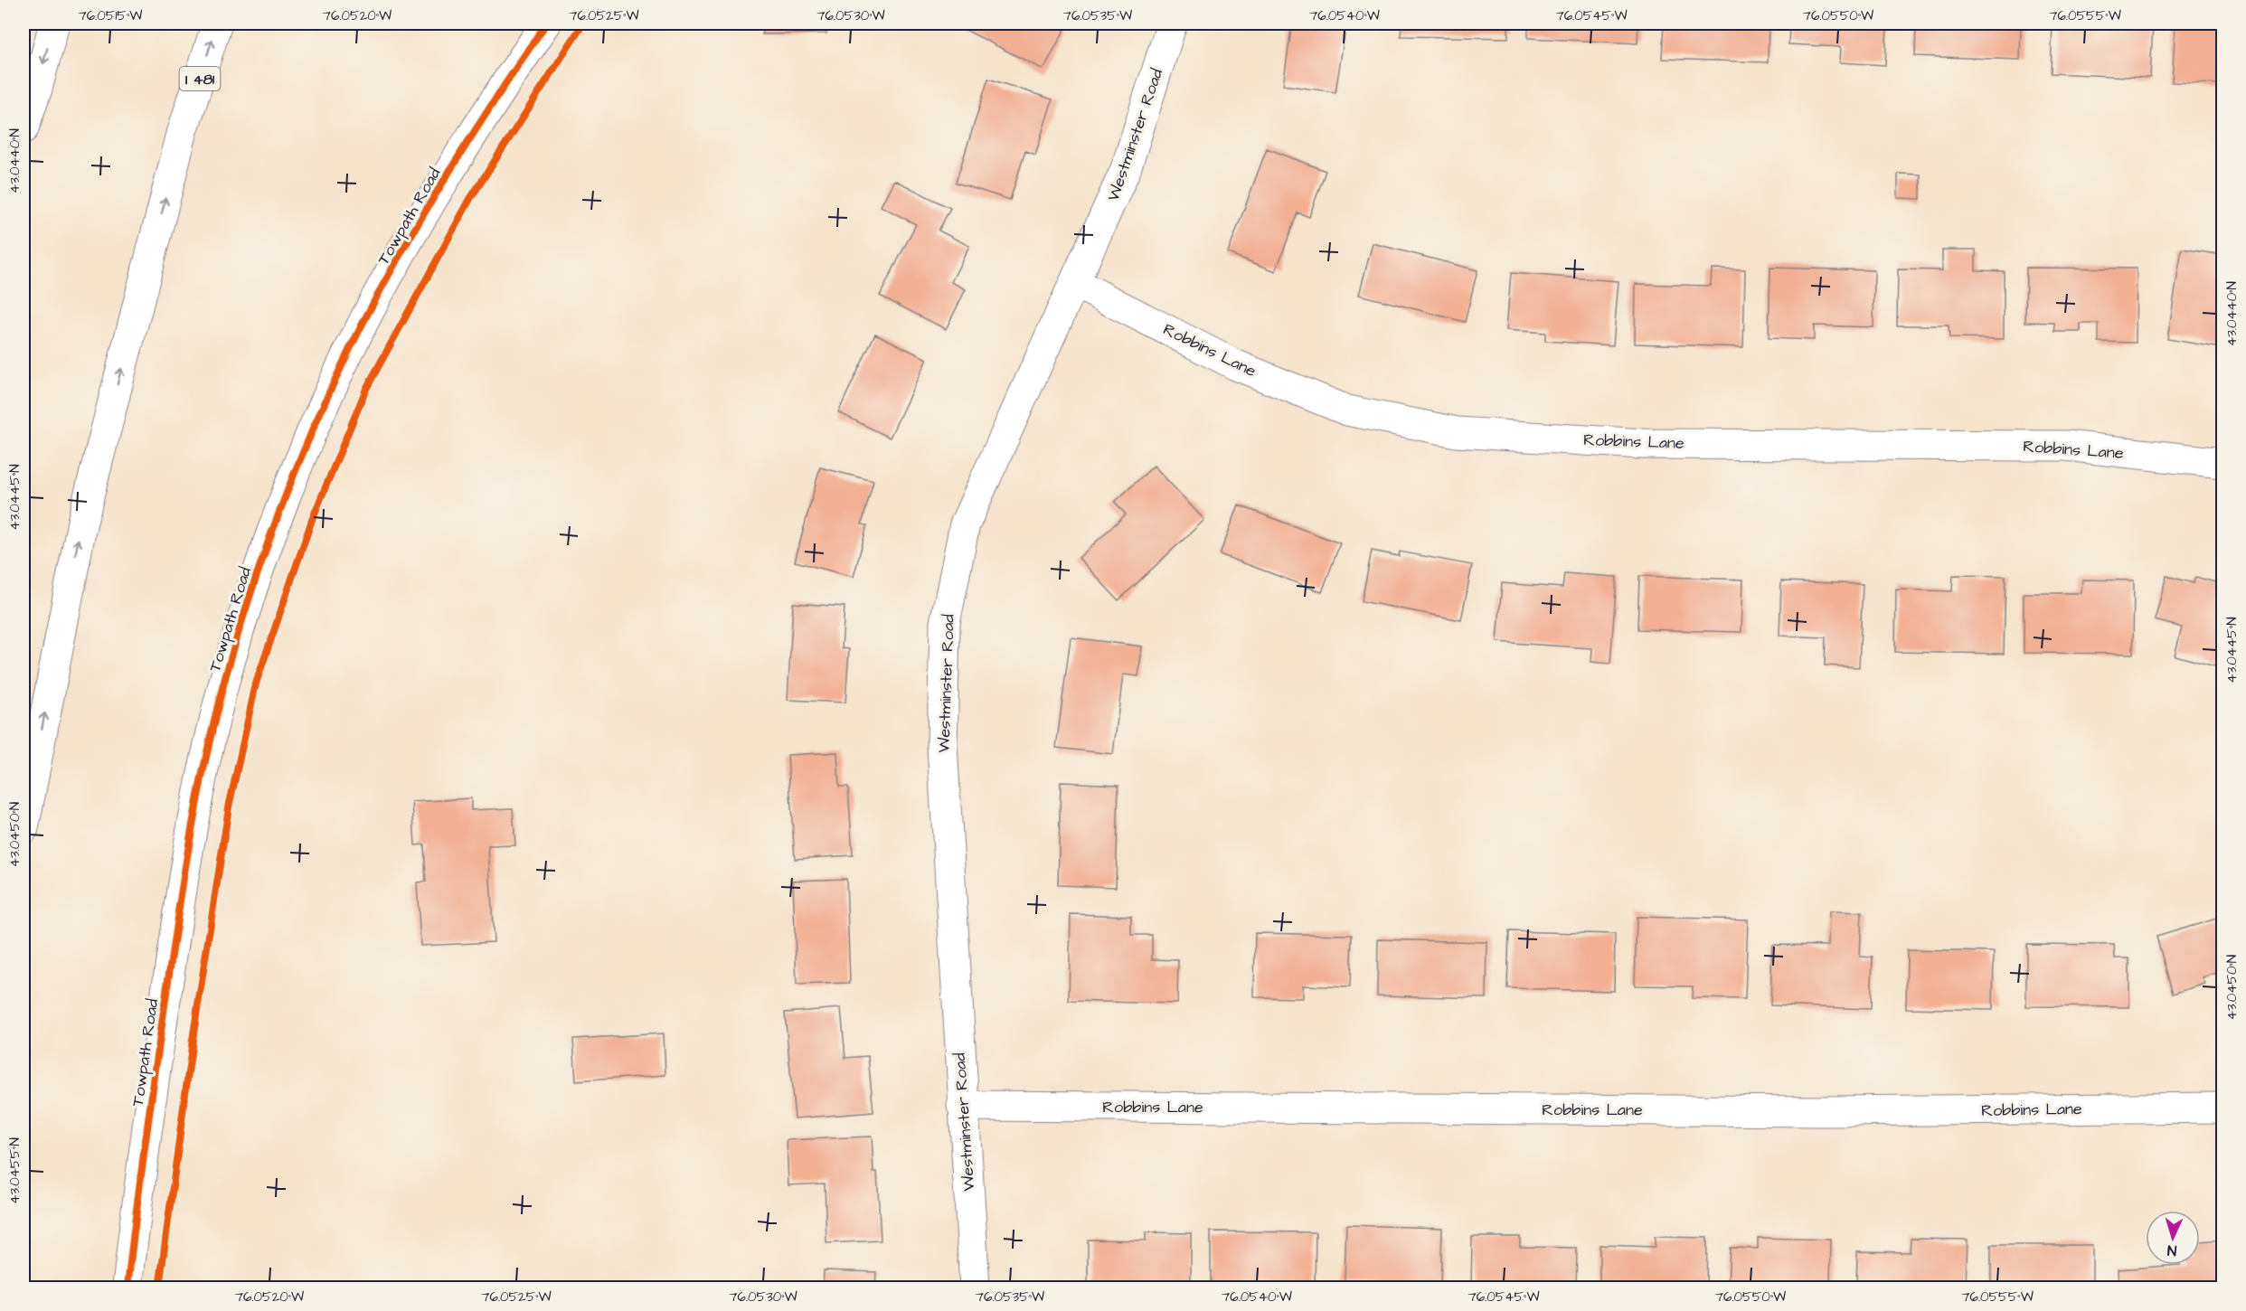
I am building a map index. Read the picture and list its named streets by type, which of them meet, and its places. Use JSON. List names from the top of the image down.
{
  "streets": {
    "main road": [
      "I 481",
      "Westminster Road",
      "Towpath Road",
      "Robbins Lane"
    ]
  },
  "crossings": [
    ["Westminster Road", "Robbins Lane"]
  ],
  "north": "bottom",
  "coordinates": [
    "76.0515°W",
    "76.0520°W",
    "76.0525°W",
    "76.0530°W",
    "76.0535°W",
    "76.0540°W",
    "76.0545°W",
    "76.0550°W",
    "76.0555°W",
    "43.0440°N",
    "43.0445°N",
    "43.0450°N",
    "43.0455°N"
  ]
}
